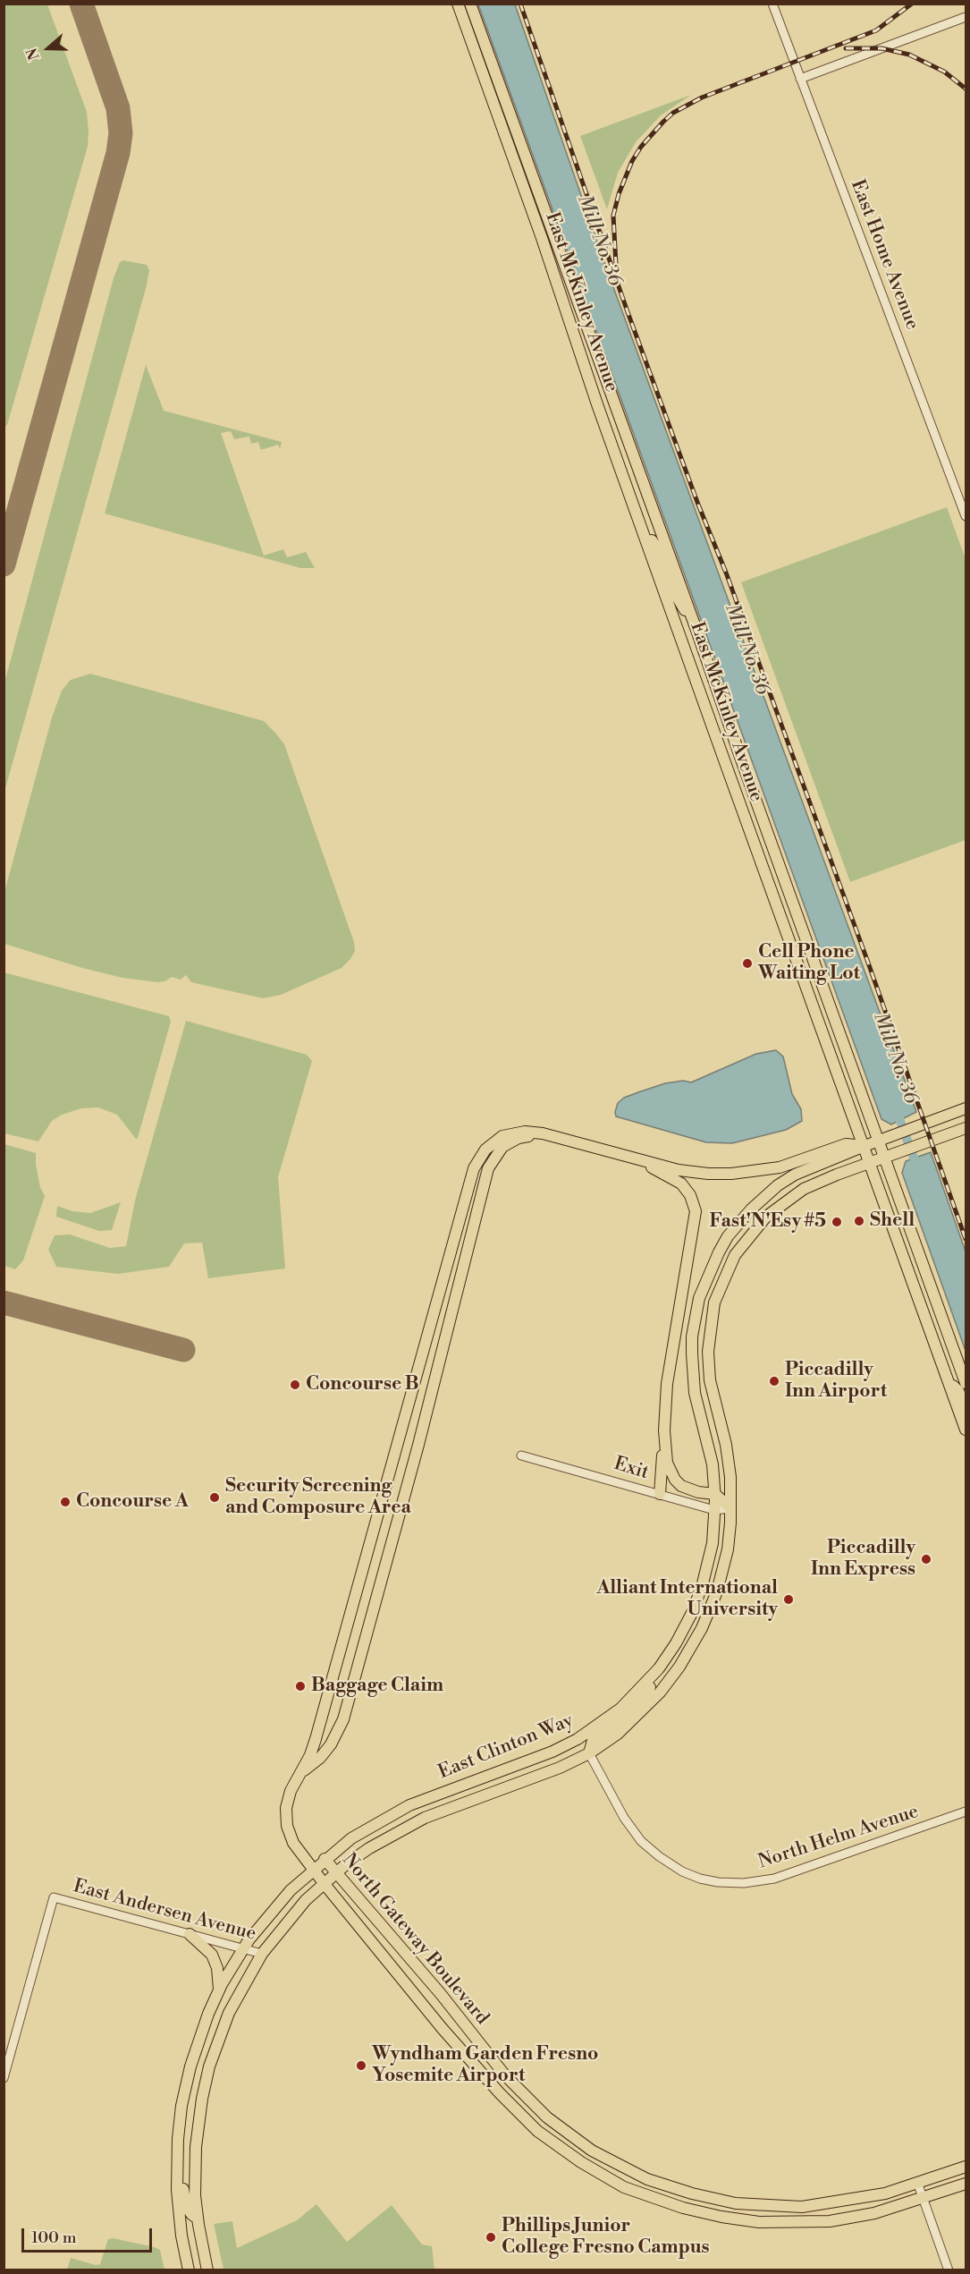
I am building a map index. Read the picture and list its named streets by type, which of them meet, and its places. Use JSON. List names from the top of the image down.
{
  "streets": {
    "main road": ["East McKinley Avenue", "East Clinton Way", "North Gateway Boulevard"],
    "street": [
      "East Home Avenue",
      "Exit",
      "North Helm Avenue",
      "East Andersen Avenue"
    ]
  },
  "crossings": [
    ["East McKinley Avenue", "East Clinton Way"],
    ["Exit", "East Clinton Way"],
    ["East Clinton Way", "North Helm Avenue"],
    ["East Clinton Way", "East Andersen Avenue"],
    ["East Clinton Way", "North Gateway Boulevard"]
  ],
  "water": ["Mill No. 36"],
  "places": [
    "Cell Phone Waiting Lot",
    "Shell",
    "Fast'N'Esy #5",
    "Piccadilly Inn Airport",
    "Concourse B",
    "Security Screening and Composure Area",
    "Concourse A",
    "Piccadilly Inn Express",
    "Alliant International University",
    "Baggage Claim",
    "Wyndham Garden Fresno Yosemite Airport",
    "Phillips Junior College Fresno Campus"
  ],
  "scale_bar": "100 m",
  "north": "left"
}
